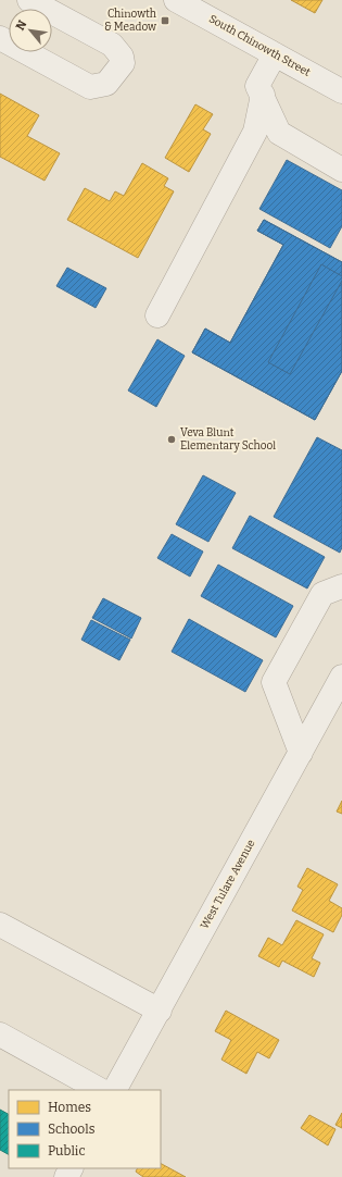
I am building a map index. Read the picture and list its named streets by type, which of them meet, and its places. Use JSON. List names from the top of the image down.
{
  "streets": {
    "street": ["South Chinowth Street", "West Tulare Avenue"]
  },
  "places": {
    "transit": ["Chinowth & Meadow"],
    "other": ["Veva Blunt Elementary School"]
  },
  "legend": ["Homes", "Schools", "Public"],
  "north": "top left"
}
